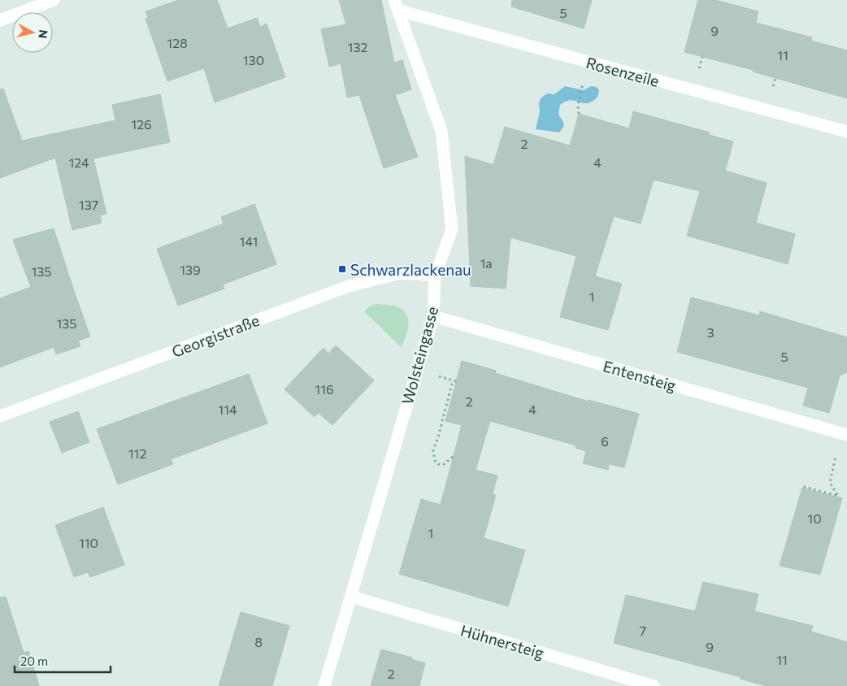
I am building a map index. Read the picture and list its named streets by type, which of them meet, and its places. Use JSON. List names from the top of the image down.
{
  "streets": {
    "street": [
      "Rosenzeile",
      "Georgistraße",
      "Wolsteingasse",
      "Entensteig",
      "Hühnersteig"
    ]
  },
  "crossings": [
    ["Rosenzeile", "Wolsteingasse"],
    ["Georgistraße", "Wolsteingasse"],
    ["Wolsteingasse", "Entensteig"],
    ["Wolsteingasse", "Hühnersteig"]
  ],
  "places": {
    "transit": ["Schwarzlackenau"]
  },
  "house_numbers": [
    "5",
    "9",
    "128",
    "132",
    "11",
    "130",
    "126",
    "2",
    "124",
    "4",
    "137",
    "141",
    "1a",
    "139",
    "135",
    "1",
    "135",
    "3",
    "5",
    "116",
    "2",
    "114",
    "4",
    "6",
    "112",
    "10",
    "1",
    "110",
    "7",
    "8",
    "9",
    "11",
    "2"
  ],
  "scale_bar": "20 m",
  "north": "right"
}
